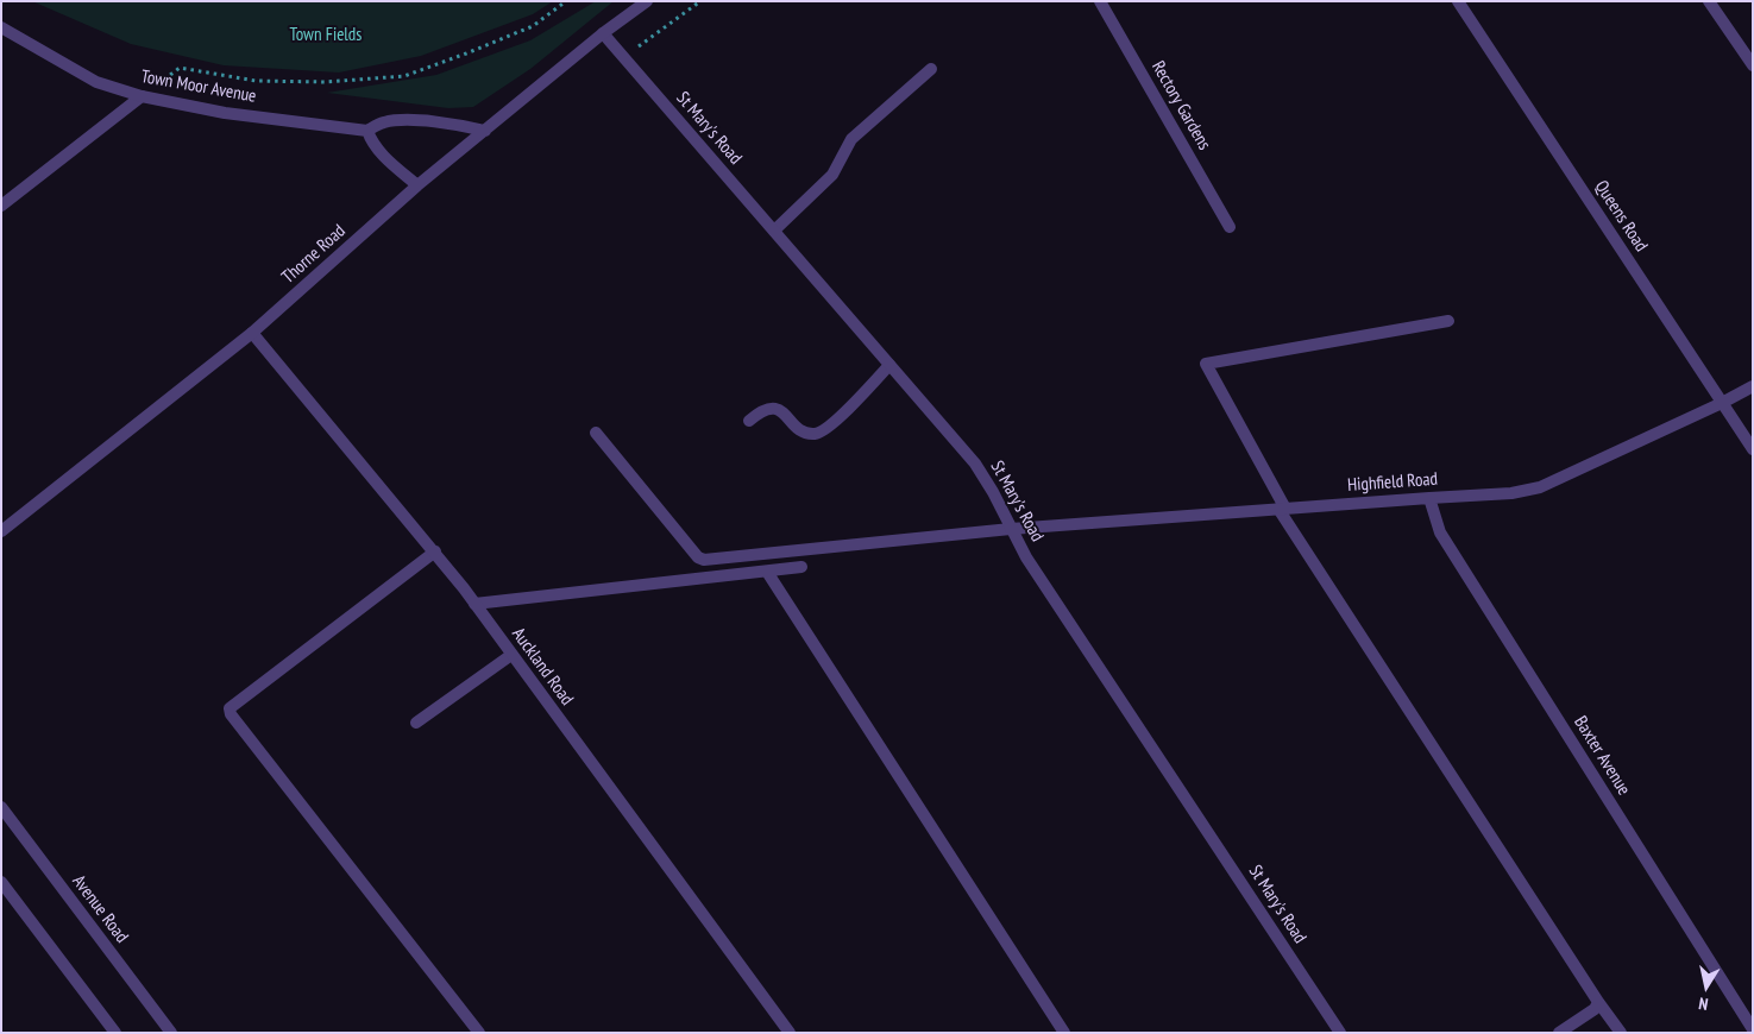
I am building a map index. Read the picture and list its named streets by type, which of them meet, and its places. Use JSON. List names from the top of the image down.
{
  "streets": {
    "street": [
      "Town Moor Avenue",
      "Rectory Gardens",
      "St Mary's Road",
      "Queens Road",
      "Thorne Road",
      "Highfield Road",
      "Auckland Road",
      "Baxter Avenue",
      "Avenue Road"
    ]
  },
  "crossings": [
    ["Town Moor Avenue", "Thorne Road"],
    ["St Mary's Road", "Thorne Road"],
    ["St Mary's Road", "Highfield Road"],
    ["Queens Road", "Highfield Road"],
    ["Thorne Road", "Auckland Road"],
    ["Highfield Road", "Baxter Avenue"]
  ],
  "parks": ["Town Fields"],
  "north": "bottom"
}
